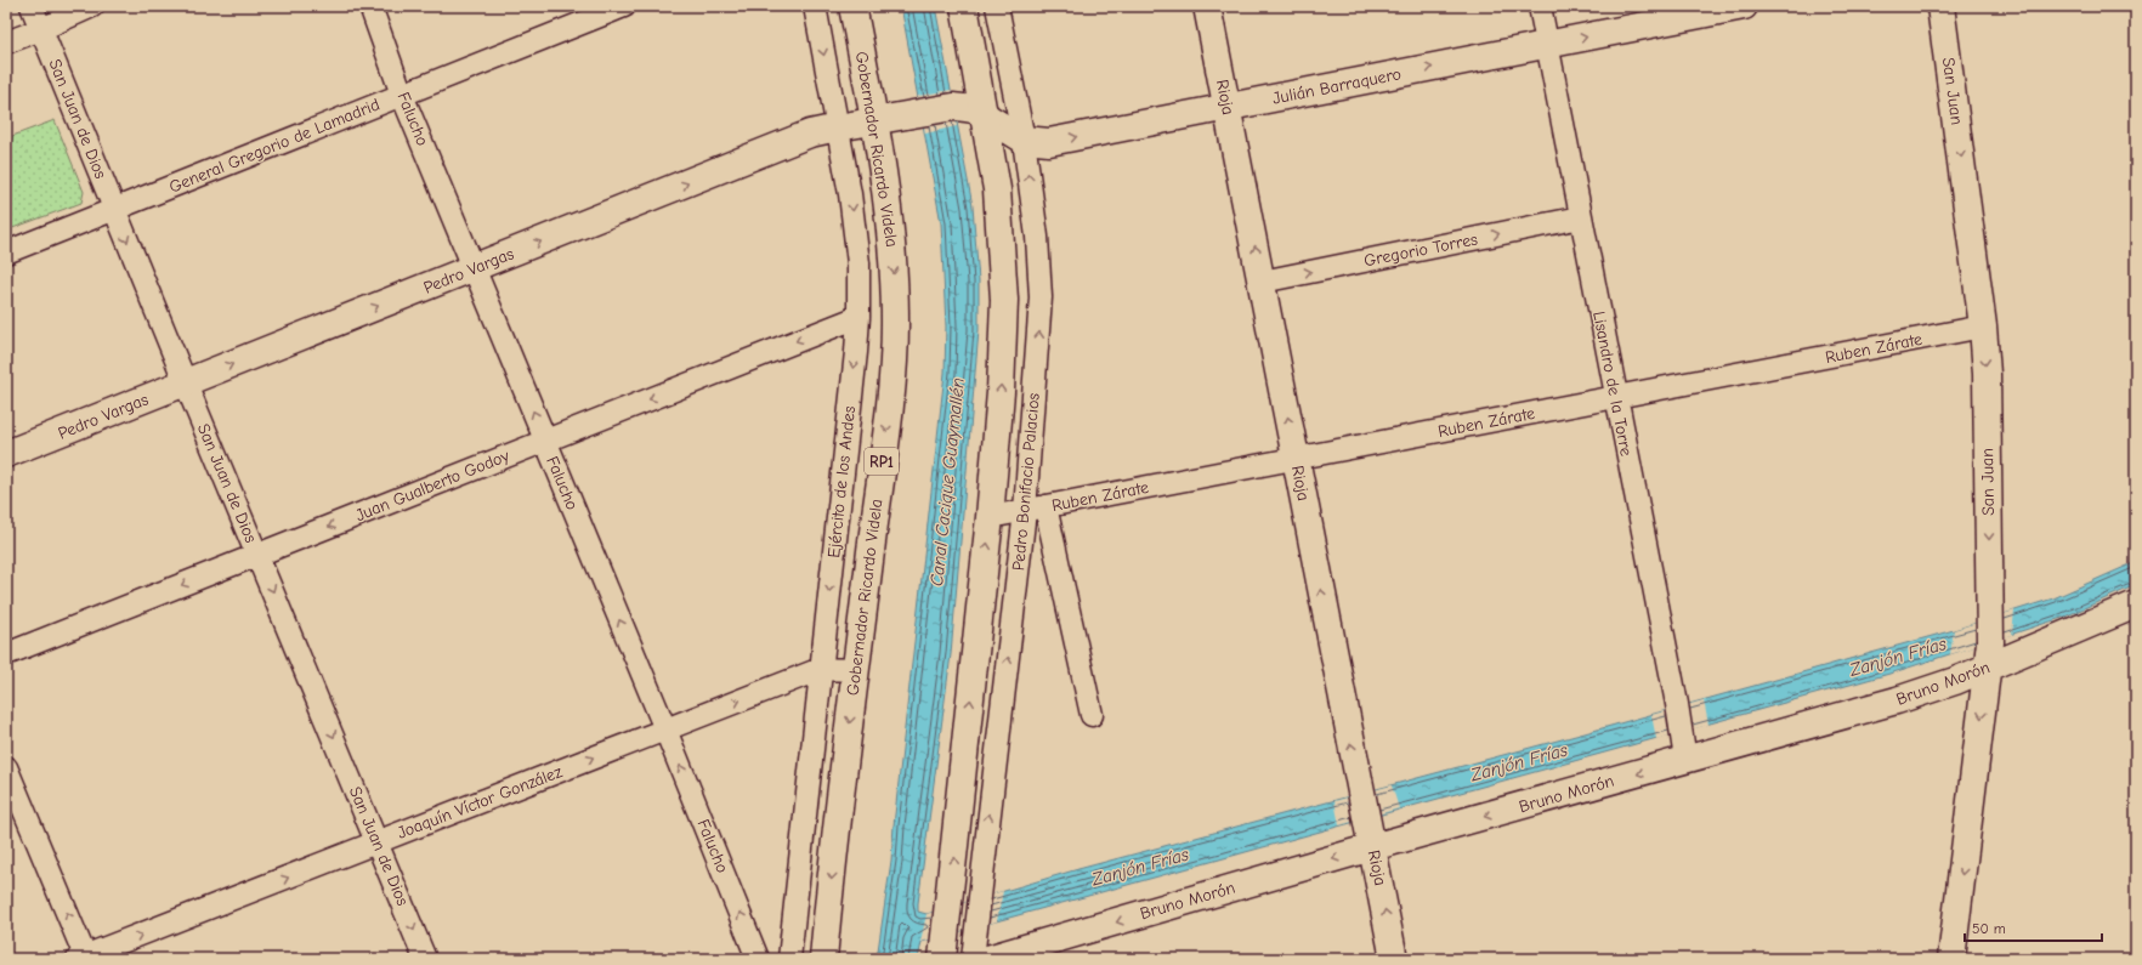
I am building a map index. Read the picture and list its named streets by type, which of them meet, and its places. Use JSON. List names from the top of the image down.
{
  "streets": {
    "main road": [
      "Julián Barraquero",
      "San Juan",
      "Rioja",
      "Gobernador Ricardo Videla",
      "Pedro Vargas",
      "RP1",
      "Bruno Morón"
    ],
    "street": [
      "San Juan de Dios",
      "Falucho",
      "General Gregorio de Lamadrid",
      "Gregorio Torres",
      "Ruben Zárate",
      "Lisandro de la Torre",
      "Ejército de los Andes",
      "Pedro Bonifacio Palacios",
      "Juan Gualberto Godoy",
      "Joaquín Víctor González"
    ]
  },
  "crossings": [
    ["Julián Barraquero", "Rioja"],
    ["Julián Barraquero", "Pedro Vargas"],
    ["Julián Barraquero", "Lisandro de la Torre"],
    ["Julián Barraquero", "Pedro Bonifacio Palacios"],
    ["San Juan", "Ruben Zárate"],
    ["San Juan", "Bruno Morón"],
    ["Rioja", "Gregorio Torres"],
    ["Rioja", "Ruben Zárate"],
    ["Rioja", "Bruno Morón"],
    ["San Juan de Dios", "General Gregorio de Lamadrid"],
    ["San Juan de Dios", "Pedro Vargas"],
    ["San Juan de Dios", "Juan Gualberto Godoy"],
    ["San Juan de Dios", "Joaquín Víctor González"],
    ["Falucho", "General Gregorio de Lamadrid"],
    ["Falucho", "Pedro Vargas"],
    ["Falucho", "Juan Gualberto Godoy"],
    ["Falucho", "Joaquín Víctor González"],
    ["Gobernador Ricardo Videla", "Pedro Vargas"],
    ["Gobernador Ricardo Videla", "Joaquín Víctor González"],
    ["Gregorio Torres", "Lisandro de la Torre"],
    ["Pedro Vargas", "Ejército de los Andes"],
    ["Ruben Zárate", "Lisandro de la Torre"],
    ["Ruben Zárate", "Pedro Bonifacio Palacios"],
    ["Lisandro de la Torre", "Bruno Morón"],
    ["Ejército de los Andes", "Juan Gualberto Godoy"],
    ["Ejército de los Andes", "Joaquín Víctor González"]
  ],
  "one_way": [
    "Julián Barraquero",
    "San Juan",
    "Rioja",
    "San Juan de Dios",
    "Falucho",
    "Gregorio Torres",
    "Pedro Vargas",
    "Ejército de los Andes",
    "Pedro Bonifacio Palacios",
    "Juan Gualberto Godoy",
    "Bruno Morón",
    "Joaquín Víctor González"
  ],
  "water": ["Canal Cacique Guaymallén", "Zanjón Frías"],
  "scale_bar": "50 m"
}
